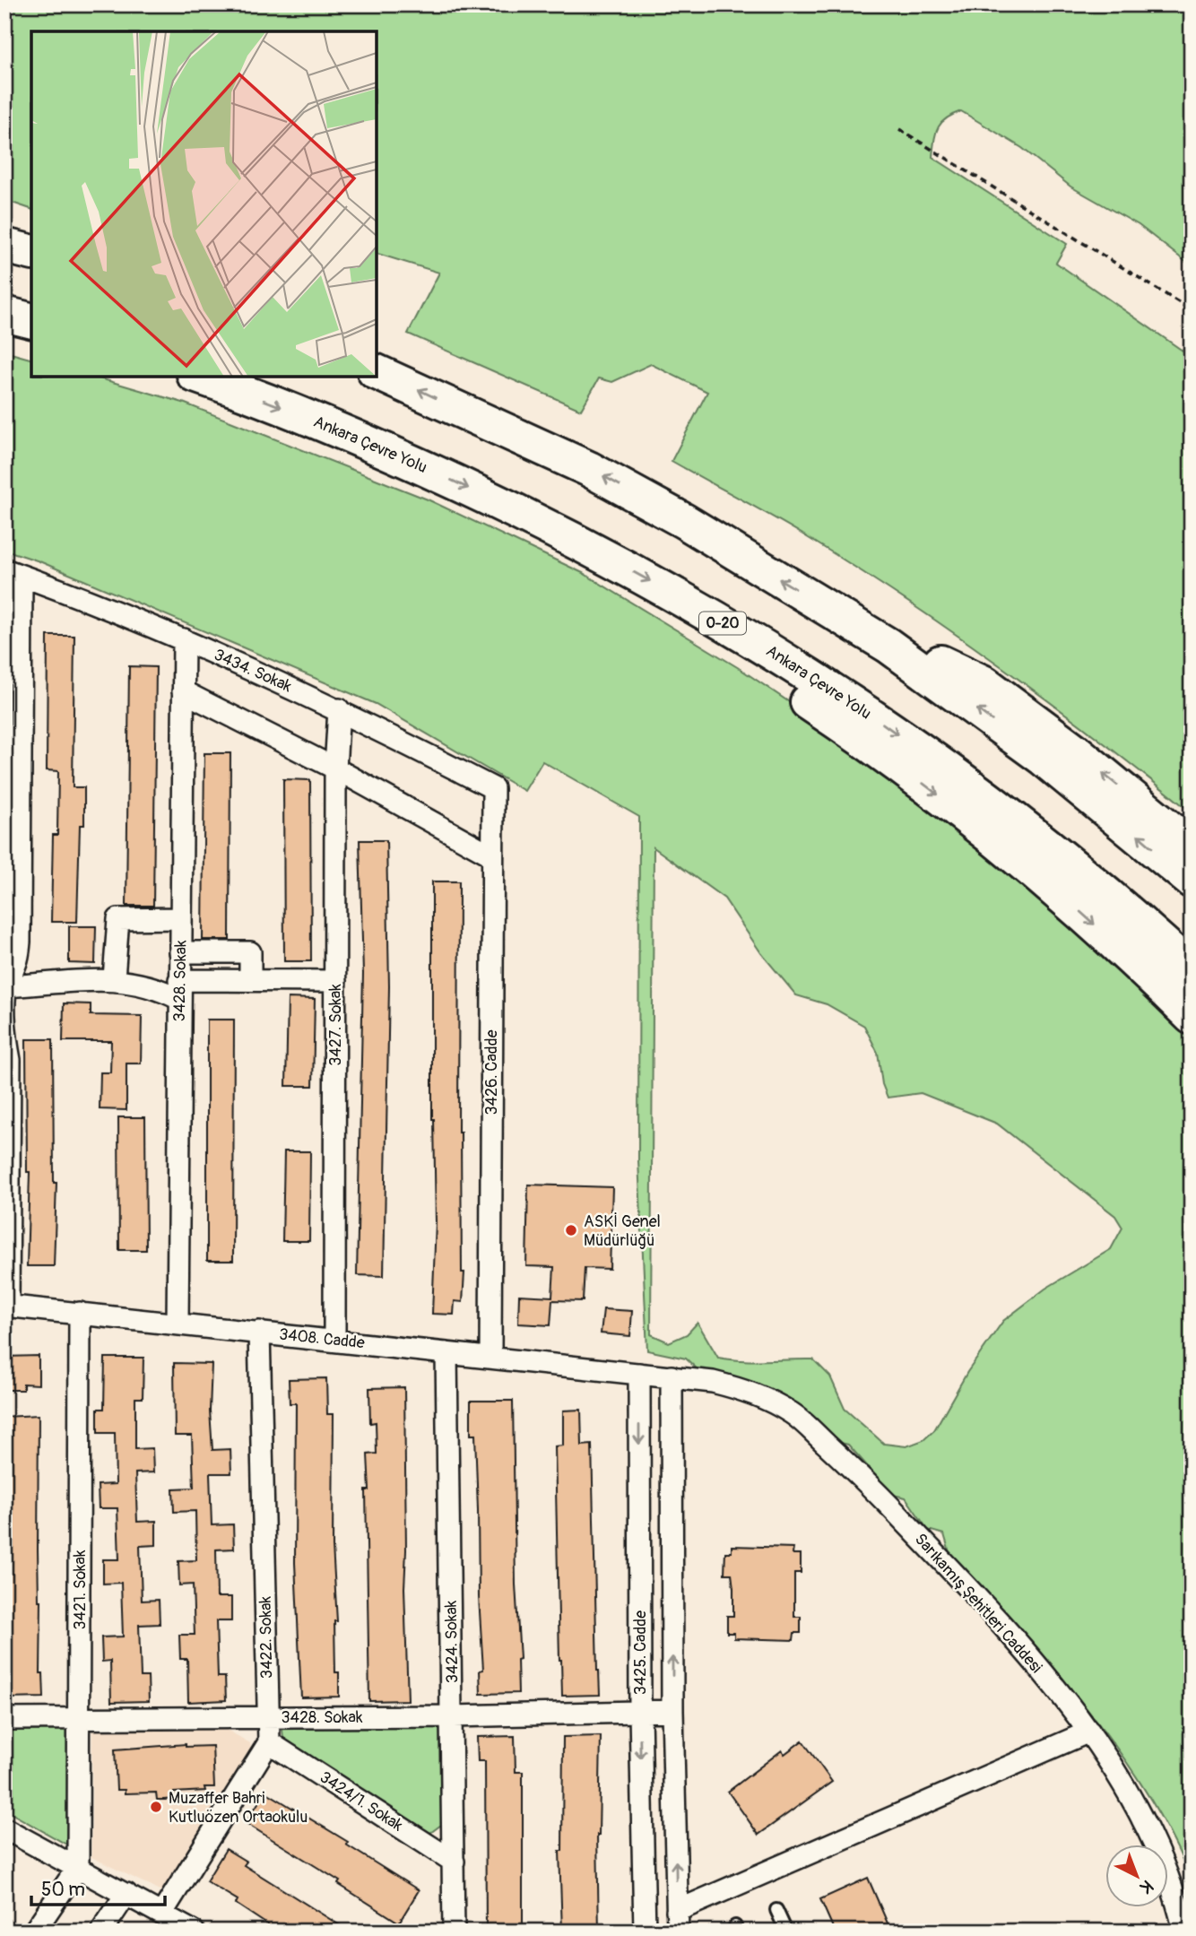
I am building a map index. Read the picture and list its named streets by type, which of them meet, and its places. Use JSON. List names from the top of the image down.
{
  "streets": {
    "highway": ["Ankara Çevre Yolu", "O-20"],
    "street": [
      "3434. Sokak",
      "3428. Sokak",
      "3427. Sokak",
      "3426. Cadde",
      "3408. Cadde",
      "3421. Sokak",
      "Sarıkamış Şehitleri Caddesi",
      "3422. Sokak",
      "3424. Sokak",
      "3425. Cadde",
      "3424/1. Sokak"
    ]
  },
  "crossings": [
    ["3434. Sokak", "3428. Sokak"],
    ["3434. Sokak", "3427. Sokak"],
    ["3434. Sokak", "3426. Cadde"],
    ["3428. Sokak", "3408. Cadde"],
    ["3428. Sokak", "3421. Sokak"],
    ["3428. Sokak", "3422. Sokak"],
    ["3428. Sokak", "3424. Sokak"],
    ["3428. Sokak", "3425. Cadde"],
    ["3427. Sokak", "3408. Cadde"],
    ["3426. Cadde", "3408. Cadde"],
    ["3408. Cadde", "3421. Sokak"],
    ["3408. Cadde", "Sarıkamış Şehitleri Caddesi"],
    ["3408. Cadde", "3422. Sokak"],
    ["3408. Cadde", "3424. Sokak"],
    ["3408. Cadde", "3425. Cadde"],
    ["Sarıkamış Şehitleri Caddesi", "3425. Cadde"],
    ["3422. Sokak", "3424/1. Sokak"],
    ["3424. Sokak", "3424/1. Sokak"]
  ],
  "places": ["ASKİ Genel Müdürlüğü", "Muzaffer Bahri Kutluözen Ortaokulu"],
  "scale_bar": "50 m",
  "north": "bottom right"
}
